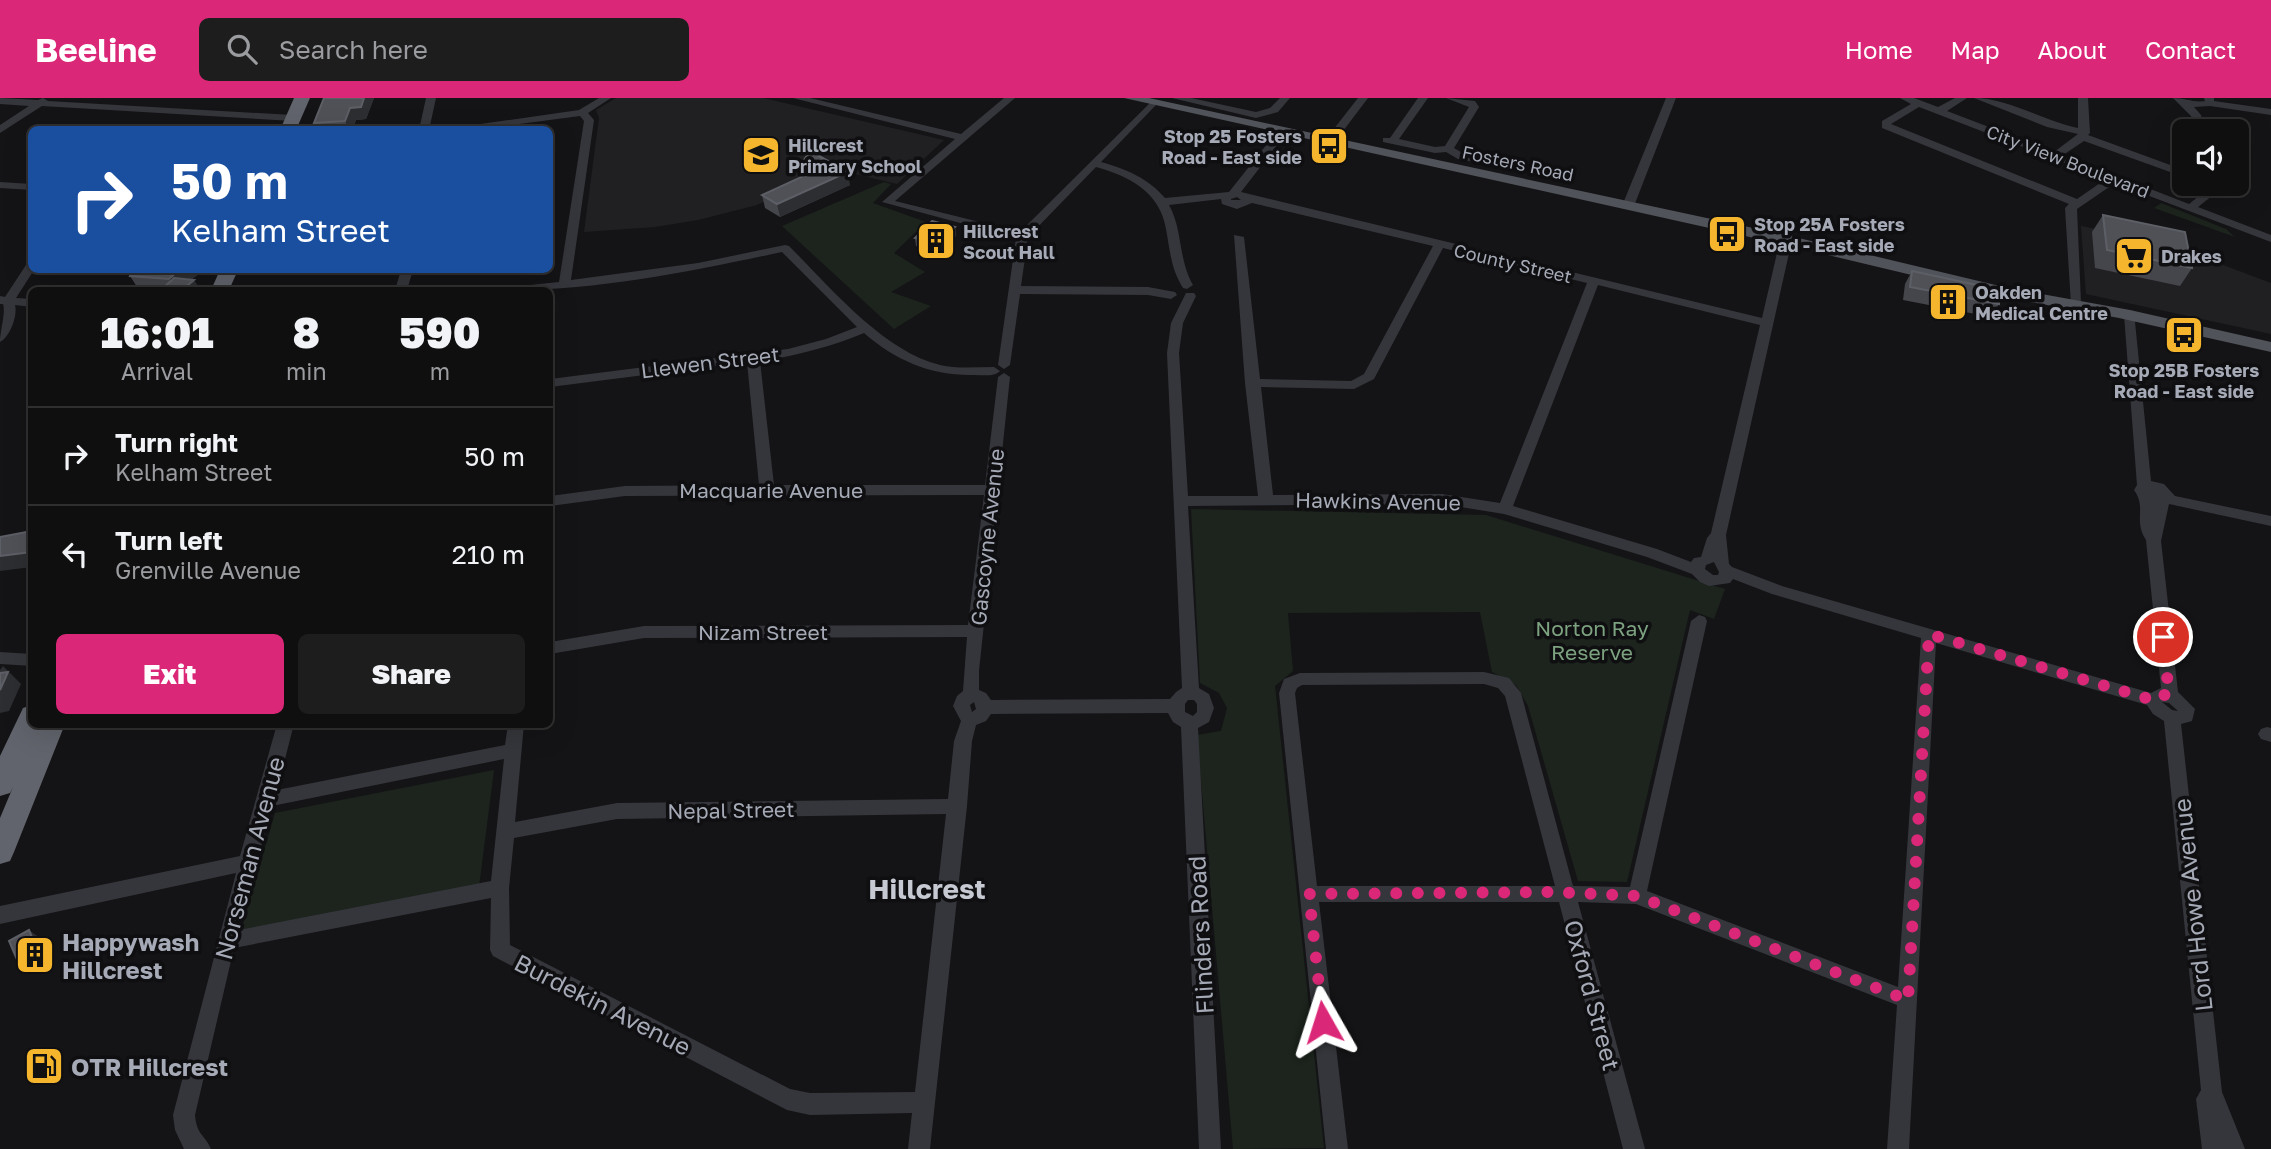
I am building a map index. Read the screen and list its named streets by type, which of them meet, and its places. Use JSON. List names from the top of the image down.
{
  "streets": {
    "main road": ["Fosters Road"],
    "street": [
      "City View Boulevard",
      "County Street",
      "Llewen Street",
      "Macquarie Avenue",
      "Hawkins Avenue",
      "Gascoyne Avenue",
      "Nizam Street",
      "Nepal Street",
      "Norseman Avenue",
      "Lord Howe Avenue",
      "Flinders Road",
      "Oxford Street",
      "Burdekin Avenue"
    ]
  },
  "crossings": [
    ["Macquarie Avenue", "Gascoyne Avenue"],
    ["Hawkins Avenue", "Lord Howe Avenue"],
    ["Gascoyne Avenue", "Nizam Street"],
    ["Nepal Street", "Burdekin Avenue"]
  ],
  "districts": ["Hillcrest"],
  "parks": ["Norton Ray Reserve"],
  "places": {
    "bus stop": ["Stop 25 Fosters Road - East side", "Stop 25A Fosters Road - East side", "Stop 25B Fosters Road - East side"],
    "school or university": ["Hillcrest Primary School"],
    "building": ["Hillcrest Scout Hall", "Oakden Medical Centre", "Happywash Hillcrest"],
    "supermarket": ["Drakes"],
    "fuel station": ["OTR Hillcrest"]
  },
  "page": {
    "header": "Beeline",
    "search": "Search here",
    "nav": [
      "Home",
      "Map",
      "About",
      "Contact"
    ],
    "turn": ["50 m", "Kelham Street"],
    "eta": [
      "16:01",
      "Arrival",
      "8",
      "min",
      "590",
      "m"
    ],
    "list": [
      {
        "name": "Turn right",
        "note": "Kelham Street",
        "value": "50 m"
      },
      {
        "name": "Turn left",
        "note": "Grenville Avenue",
        "value": "210 m"
      }
    ],
    "buttons": ["Exit", "Share"]
  }
}
